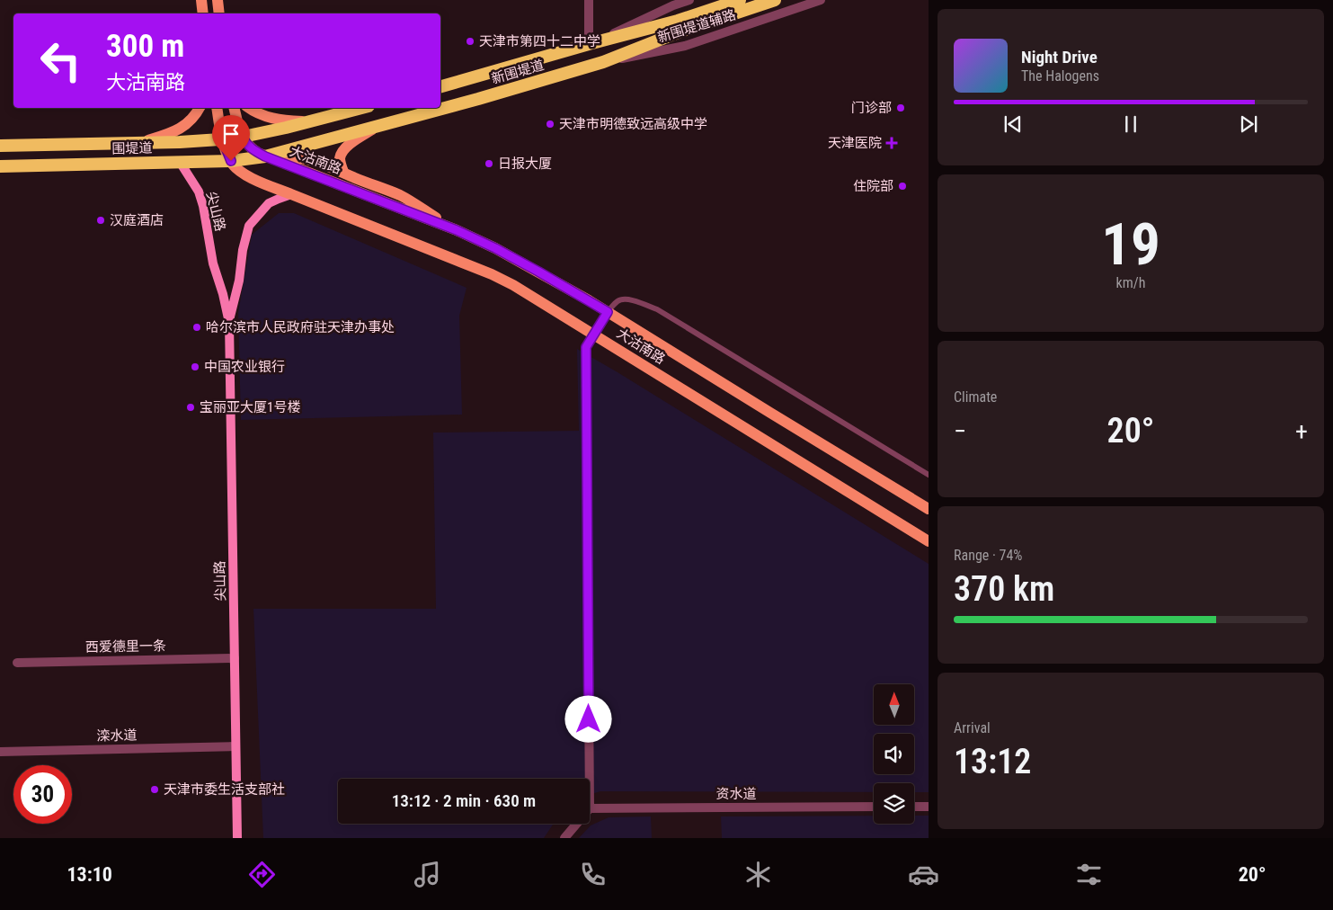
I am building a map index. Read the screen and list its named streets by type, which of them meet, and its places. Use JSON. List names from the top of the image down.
{
  "streets": {
    "highway": ["新围堤道", "围堤道"],
    "main road": ["大沽南路", "尖山路"],
    "street": [
      "新围堤道辅路",
      "西爱德里一条",
      "滦水道",
      "资水道"
    ]
  },
  "crossings": [
    ["新围堤道辅路", "新围堤道"],
    ["新围堤道", "围堤道"],
    ["新围堤道", "大沽南路"],
    ["围堤道", "大沽南路"],
    ["围堤道", "尖山路"],
    ["大沽南路", "尖山路"],
    ["尖山路", "西爱德里一条"],
    ["尖山路", "滦水道"]
  ],
  "places": {
    "other": [
      "天津市第四十二中学",
      "门诊部",
      "天津市明德致远高级中学",
      "日报大厦",
      "住院部",
      "汉庭酒店",
      "哈尔滨市人民政府驻天津办事处",
      "中国农业银行",
      "宝丽亚大厦1号楼",
      "天津市委生活支部社"
    ],
    "health": ["天津医院"]
  },
  "north": "top",
  "page": {
    "turn": ["300 m", "大沽南路"],
    "song": ["Night Drive", "The Halogens"],
    "tile": [
      ["19", "km/h"],
      "Climate",
      ["Range · 74%", "370 km"],
      ["Arrival", "13:12"]
    ],
    "heat": ["−", "20°", "+"],
    "limit": "30",
    "trip": "13:12 · 2 min · 630 m",
    "tabs": ["13:10", "20°"]
  }
}
